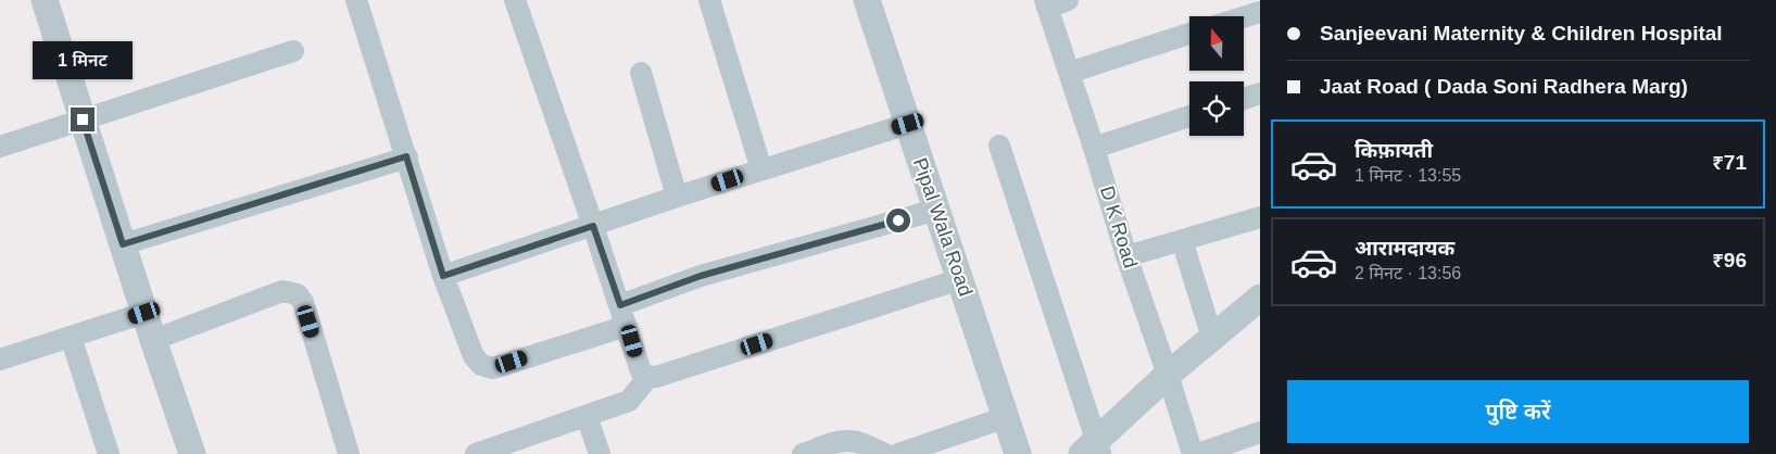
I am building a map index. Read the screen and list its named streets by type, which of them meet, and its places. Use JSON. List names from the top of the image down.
{
  "streets": {
    "street": ["Pipal Wala Road", "D K Road"]
  },
  "north": "top",
  "page": {
    "banner": ["Sanjeevani Maternity & Children Hospital", "Jaat Road ( Dada Soni Radhera Marg)"],
    "bubble": "1 मिनट",
    "list": [
      {
        "name": "किफ़ायती",
        "note": "1 मिनट · 13:55",
        "value": "₹71"
      },
      {
        "name": "आरामदायक",
        "note": "2 मिनट · 13:56",
        "value": "₹96"
      }
    ],
    "buttons": "पुष्टि करें"
  }
}
